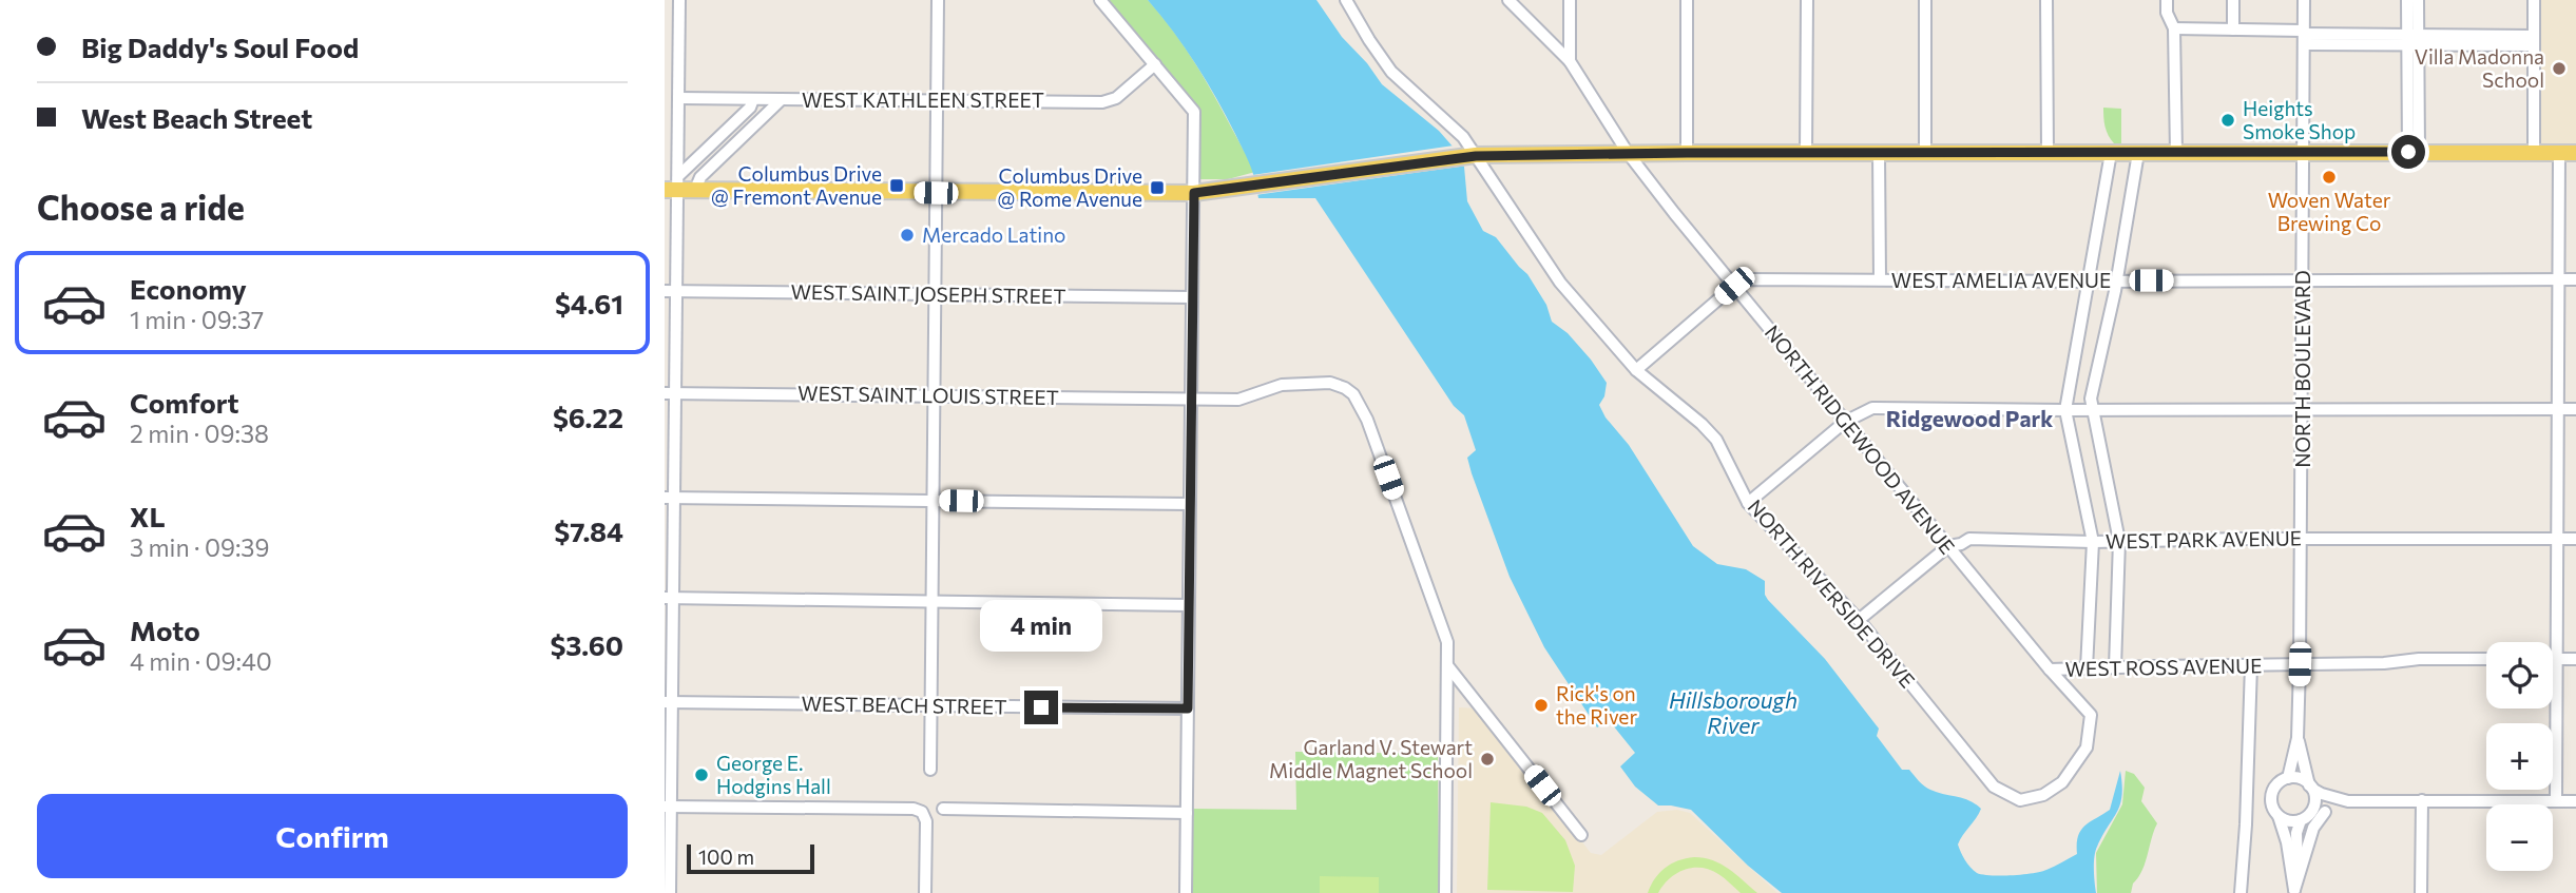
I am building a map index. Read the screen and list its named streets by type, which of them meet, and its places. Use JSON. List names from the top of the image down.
{
  "streets": {
    "street": [
      "WEST KATHLEEN STREET",
      "WEST AMELIA AVENUE",
      "WEST SAINT JOSEPH STREET",
      "NORTH BOULEVARD",
      "WEST SAINT LOUIS STREET",
      "NORTH RIDGEWOOD AVENUE",
      "WEST PARK AVENUE",
      "NORTH RIVERSIDE DRIVE",
      "WEST ROSS AVENUE",
      "WEST BEACH STREET"
    ]
  },
  "crossings": [
    ["WEST AMELIA AVENUE", "NORTH BOULEVARD"],
    ["WEST AMELIA AVENUE", "NORTH RIDGEWOOD AVENUE"],
    ["NORTH BOULEVARD", "WEST PARK AVENUE"],
    ["NORTH BOULEVARD", "WEST ROSS AVENUE"],
    ["NORTH RIDGEWOOD AVENUE", "WEST PARK AVENUE"],
    ["NORTH RIDGEWOOD AVENUE", "NORTH RIVERSIDE DRIVE"],
    ["NORTH RIDGEWOOD AVENUE", "WEST ROSS AVENUE"],
    ["WEST PARK AVENUE", "NORTH RIVERSIDE DRIVE"]
  ],
  "districts": ["Ridgewood Park"],
  "water": ["Hillsborough River"],
  "places": {
    "other": [
      "Villa Madonna School",
      "Heights Smoke Shop",
      "Woven Water Brewing Co",
      "Mercado Latino",
      "Rick's on the River",
      "Garland V. Stewart Middle Magnet School",
      "George E. Hodgins Hall"
    ],
    "transit": ["Columbus Drive @ Fremont Avenue", "Columbus Drive @ Rome Avenue"]
  },
  "scale_bar": "100 m",
  "page": {
    "banner": ["Big Daddy's Soul Food", "West Beach Street"],
    "heading": "Choose a ride",
    "list": [
      {
        "name": "Economy",
        "note": "1 min · 09:37",
        "value": "$4.61"
      },
      {
        "name": "Comfort",
        "note": "2 min · 09:38",
        "value": "$6.22"
      },
      {
        "name": "XL",
        "note": "3 min · 09:39",
        "value": "$7.84"
      },
      {
        "name": "Moto",
        "note": "4 min · 09:40",
        "value": "$3.60"
      }
    ],
    "bubble": "4 min",
    "map_buttons": ["+", "−"],
    "buttons": "Confirm",
    "scale": "100 m"
  }
}
